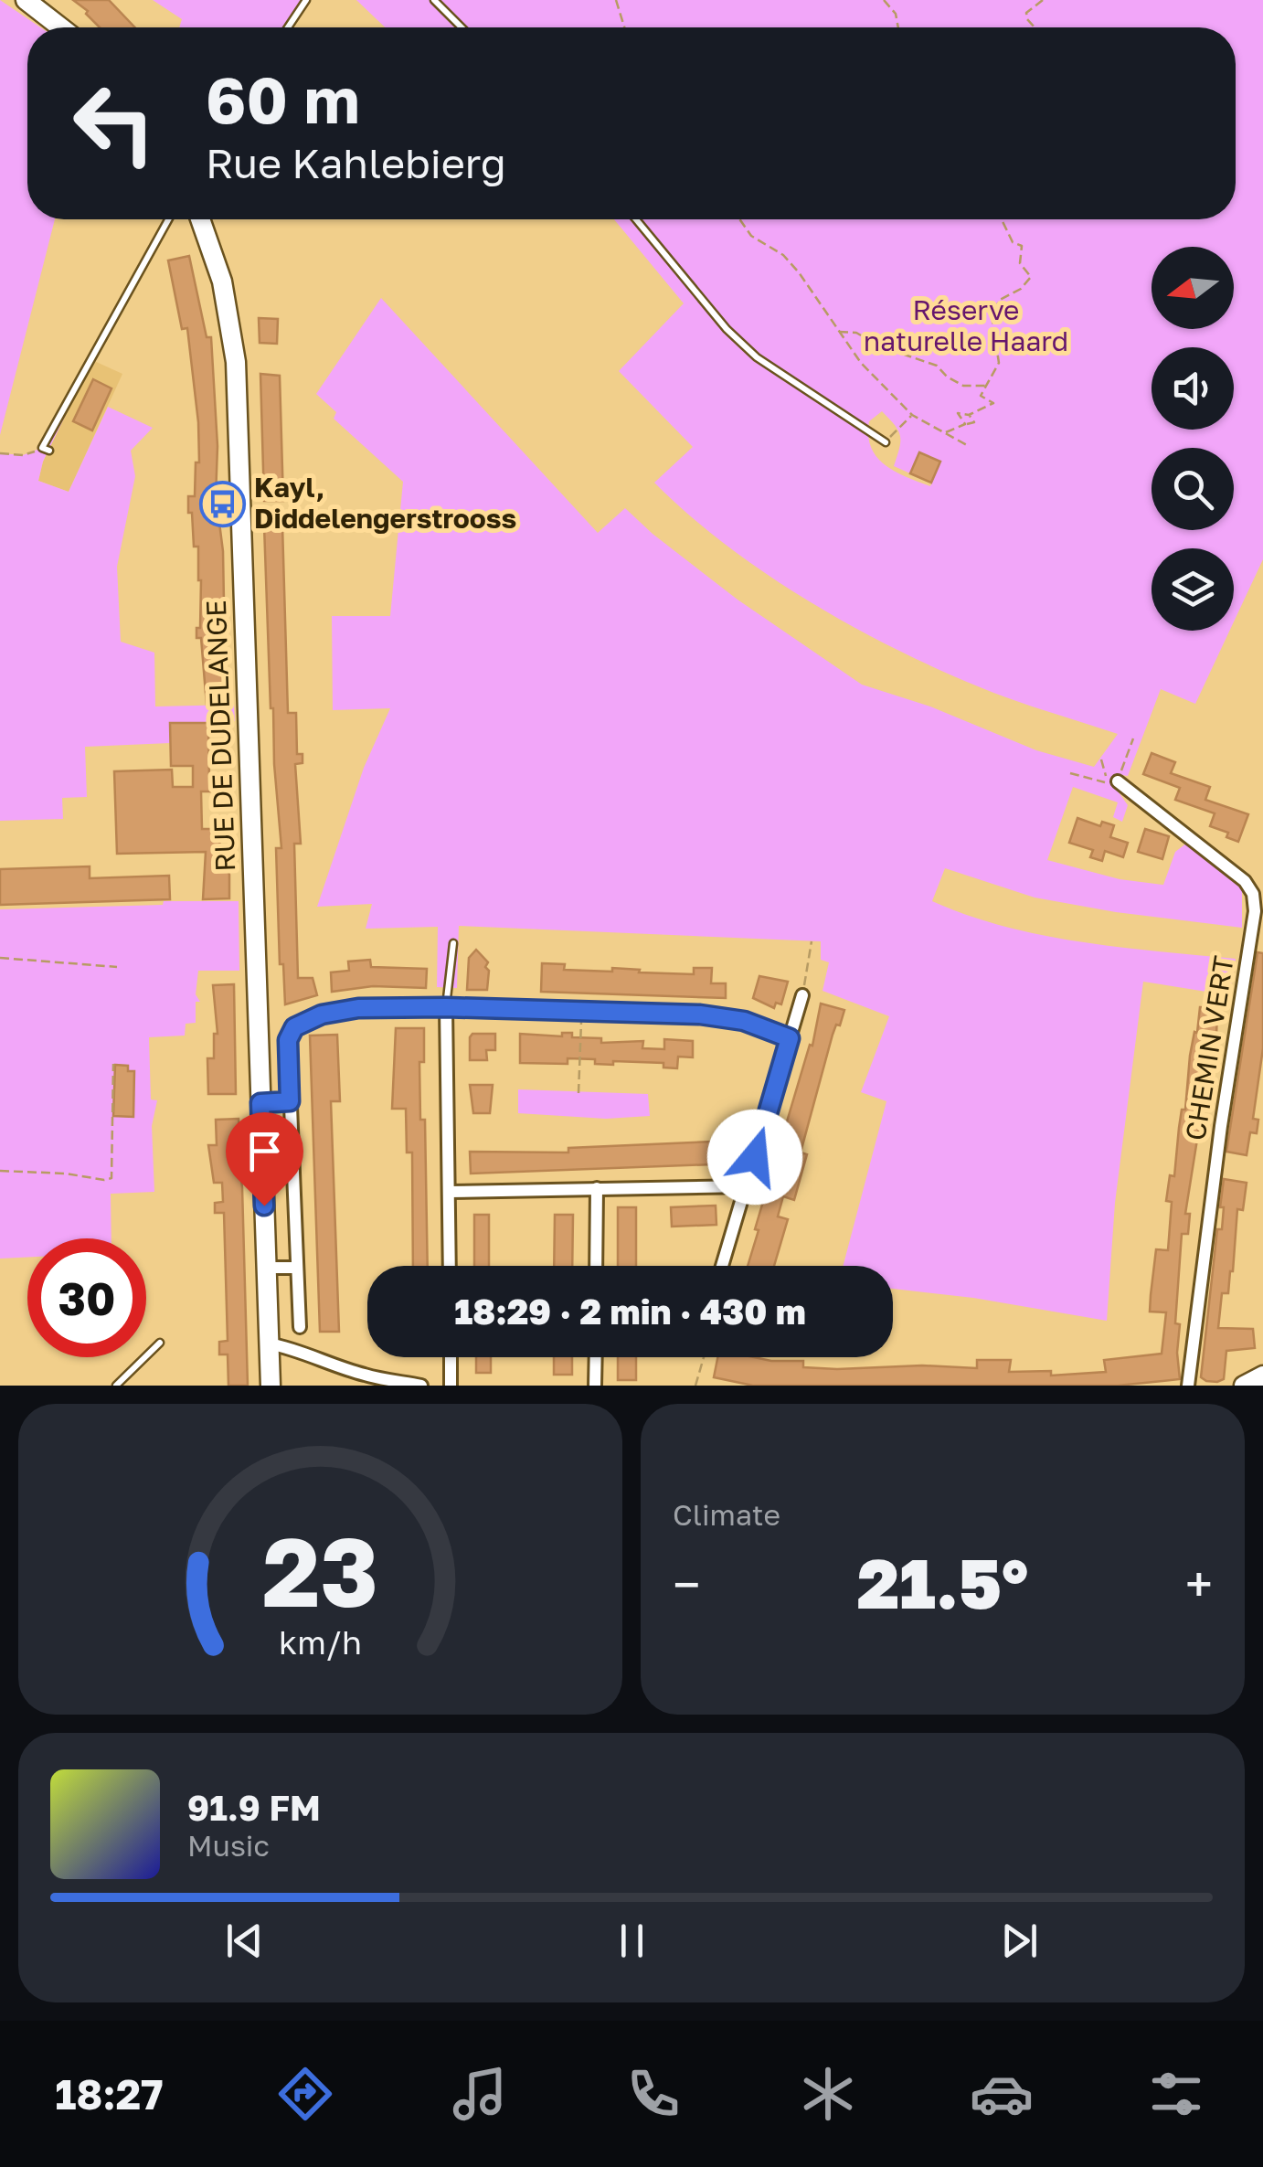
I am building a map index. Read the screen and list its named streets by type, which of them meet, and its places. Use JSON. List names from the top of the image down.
{
  "streets": {
    "main road": ["RUE DE DUDELANGE"],
    "street": ["CHEMIN VERT"]
  },
  "parks": ["Réserve naturelle Haard"],
  "places": {
    "bus stop": ["Kayl, Diddelengerstrooss"]
  },
  "north": "left",
  "page": {
    "turn": ["60 m", "Rue Kahlebierg"],
    "limit": "30",
    "trip": "18:29 · 2 min · 430 m",
    "tile": "Climate",
    "heat": ["−", "21.5°", "+"],
    "song": ["91.9 FM", "Music"],
    "tabs": "18:27",
    "gauge": ["23", "km/h"]
  }
}
